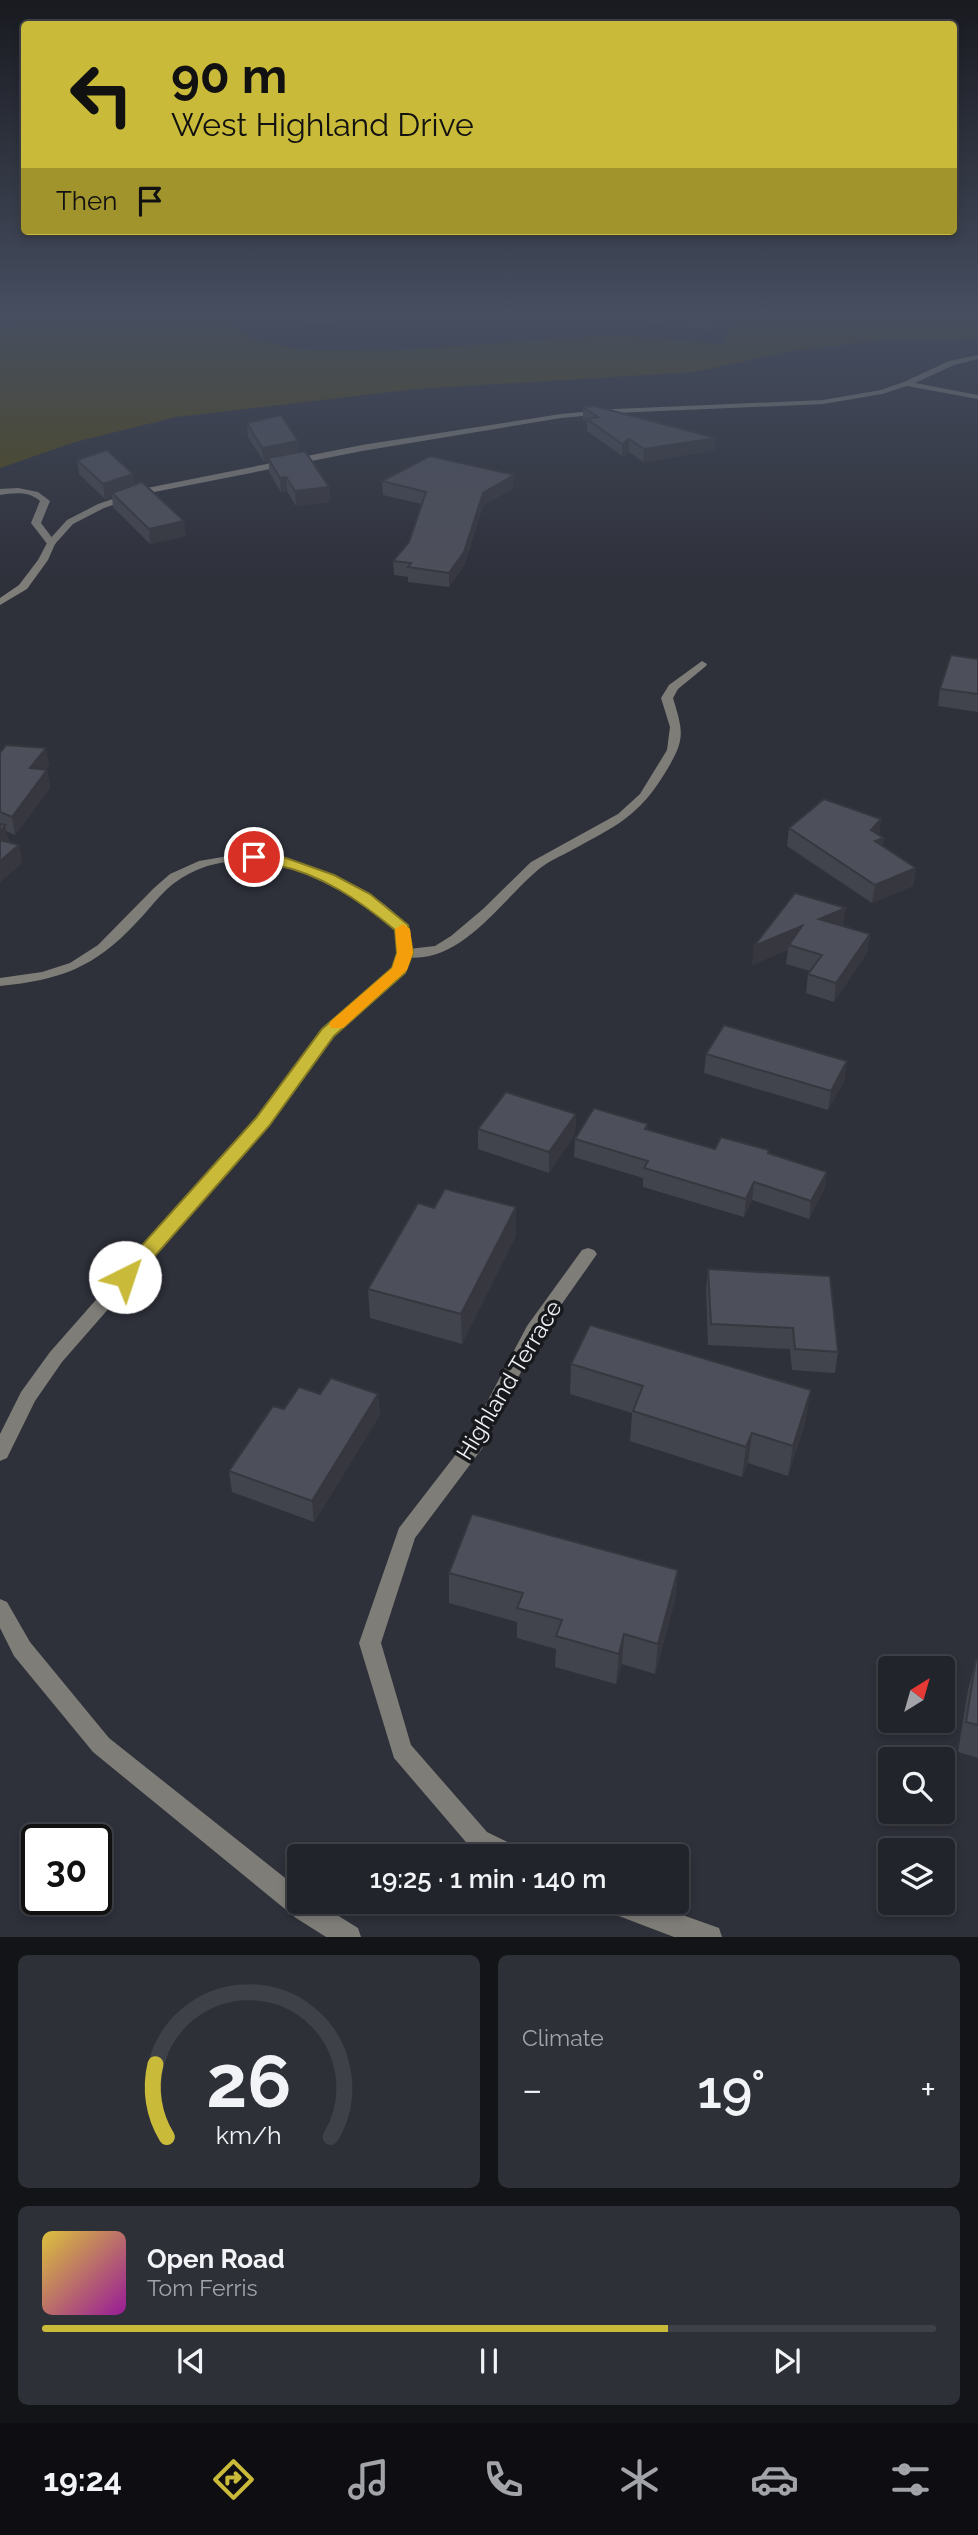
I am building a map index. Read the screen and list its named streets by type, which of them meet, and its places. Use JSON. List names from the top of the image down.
{
  "streets": {
    "street": ["Highland Terrace"]
  },
  "north": "top right",
  "page": {
    "turn": ["90 m", "West Highland Drive"],
    "then": "Then",
    "limit": "30",
    "trip": "19:25 · 1 min · 140 m",
    "tile": "Climate",
    "heat": ["−", "19°", "+"],
    "song": ["Open Road", "Tom Ferris"],
    "tabs": "19:24",
    "gauge": ["26", "km/h"]
  }
}
